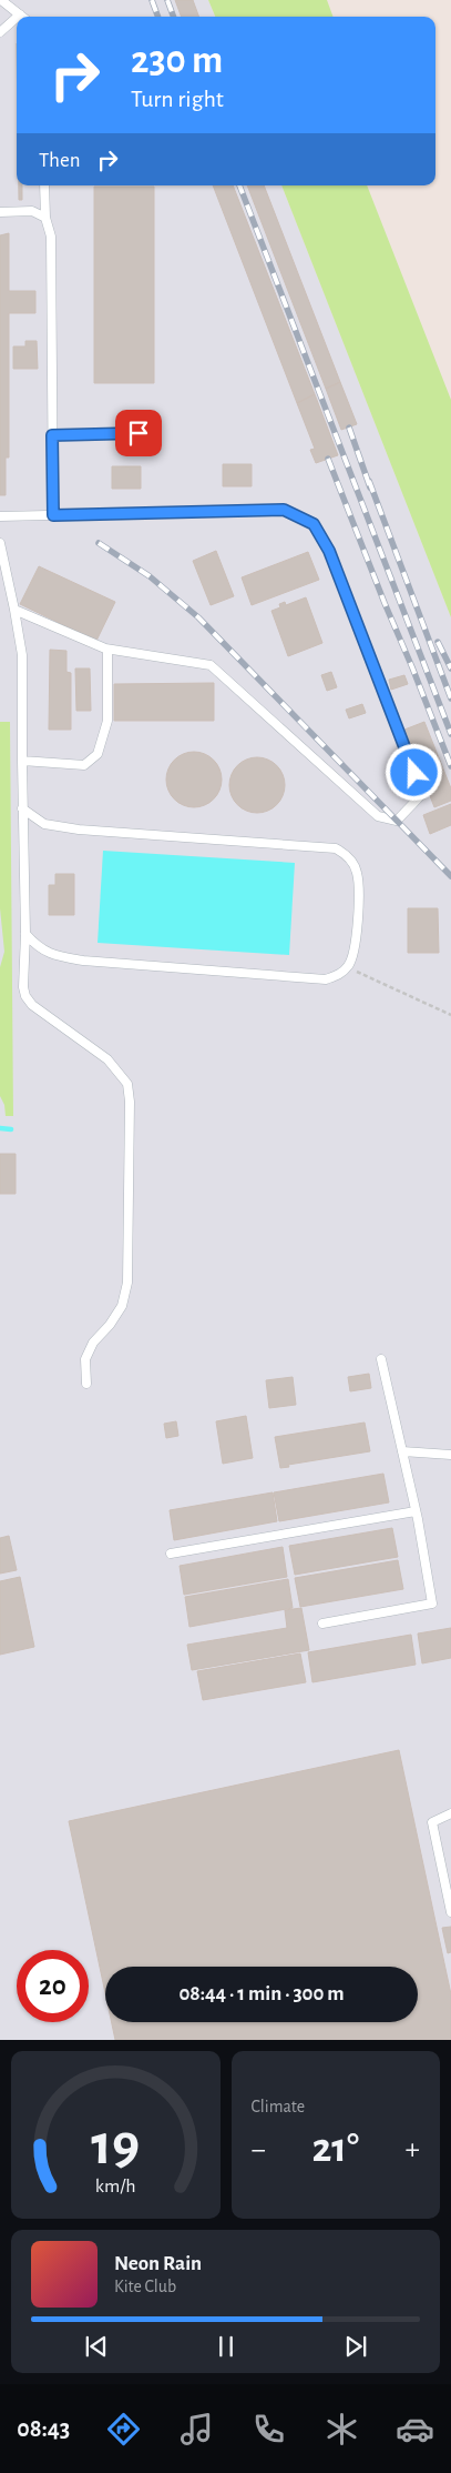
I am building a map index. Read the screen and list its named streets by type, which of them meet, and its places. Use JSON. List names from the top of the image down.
{
  "page": {
    "turn": ["230 m", "Turn right"],
    "then": "Then",
    "limit": "20",
    "trip": "08:44 · 1 min · 300 m",
    "tile": "Climate",
    "heat": ["−", "21°", "+"],
    "song": ["Neon Rain", "Kite Club"],
    "tabs": "08:43",
    "gauge": ["19", "km/h"]
  }
}
